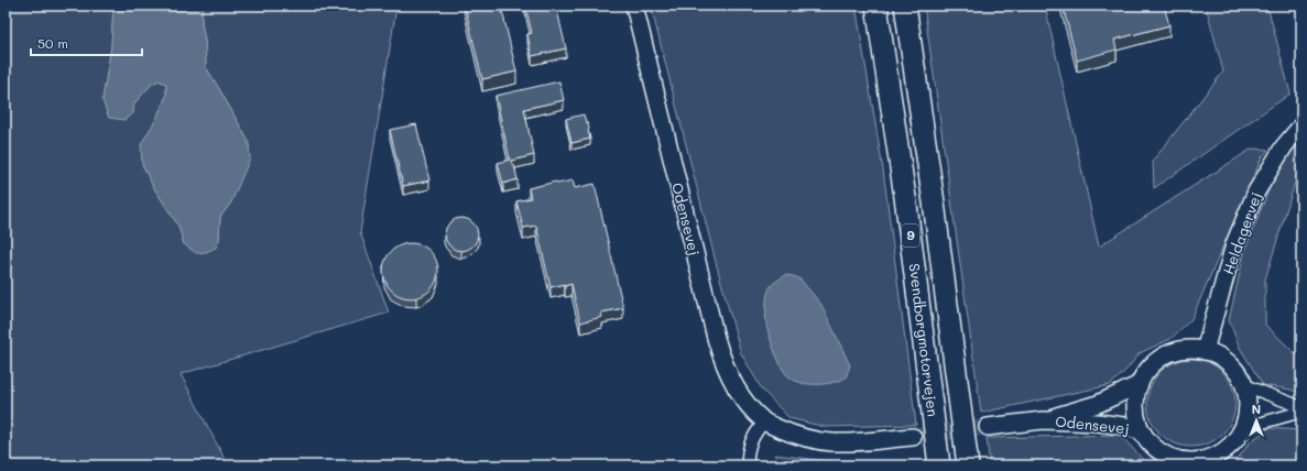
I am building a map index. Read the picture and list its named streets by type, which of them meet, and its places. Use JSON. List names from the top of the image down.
{
  "streets": {
    "highway": ["9", "Svendborgmotorvejen"],
    "main road": ["Odensevej", "Heldagervej"]
  },
  "crossings": [
    ["Odensevej", "Heldagervej"]
  ],
  "scale_bar": "50 m",
  "north": "top"
}
